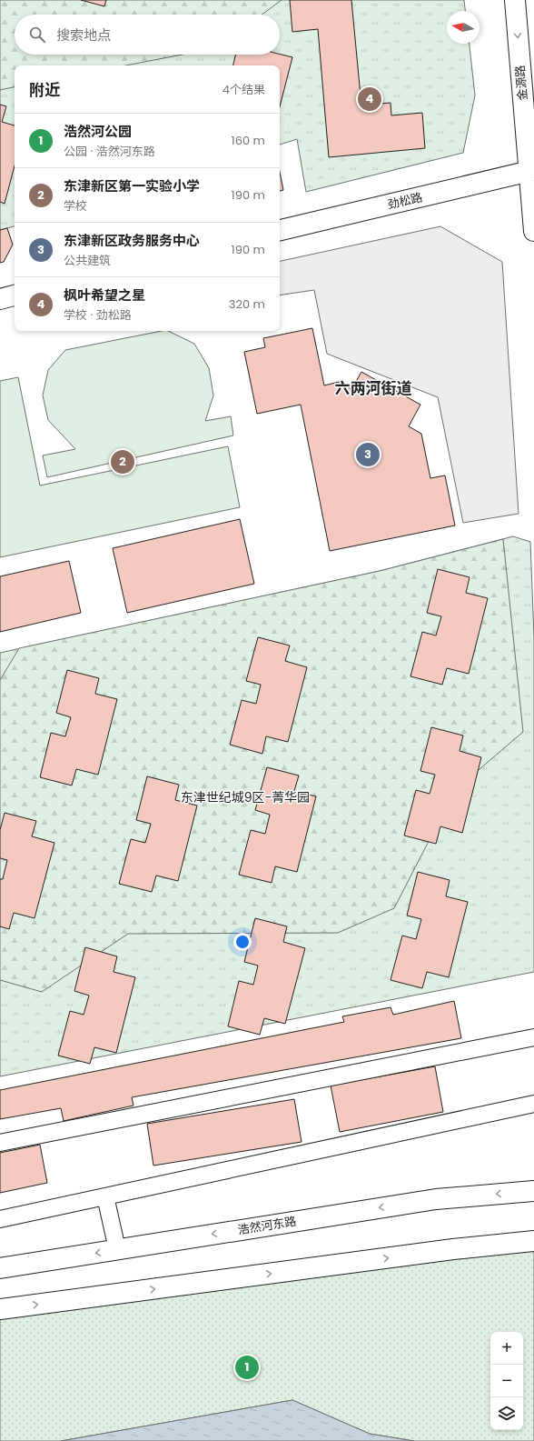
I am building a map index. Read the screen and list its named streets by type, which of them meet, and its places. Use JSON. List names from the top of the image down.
{
  "streets": {
    "main road": ["金源路", "劲松路", "浩然河东路"]
  },
  "crossings": [
    ["金源路", "劲松路"]
  ],
  "one_way": ["金源路"],
  "districts": ["六两河街道", "东津世纪城9区-菁华园"],
  "north": "left",
  "page": {
    "search": "搜索地点",
    "heading": ["附近", "4个结果"],
    "pins": [
      "4",
      "3",
      "2",
      "1"
    ],
    "list": [
      {
        "mark": "1",
        "name": "浩然河公园",
        "note": "公园 · 浩然河东路",
        "value": "160 m"
      },
      {
        "mark": "2",
        "name": "东津新区第一实验小学",
        "note": "学校",
        "value": "190 m"
      },
      {
        "mark": "3",
        "name": "东津新区政务服务中心",
        "note": "公共建筑",
        "value": "190 m"
      },
      {
        "mark": "4",
        "name": "枫叶希望之星",
        "note": "学校 · 劲松路",
        "value": "320 m"
      }
    ],
    "map_buttons": ["+", "−"]
  }
}
